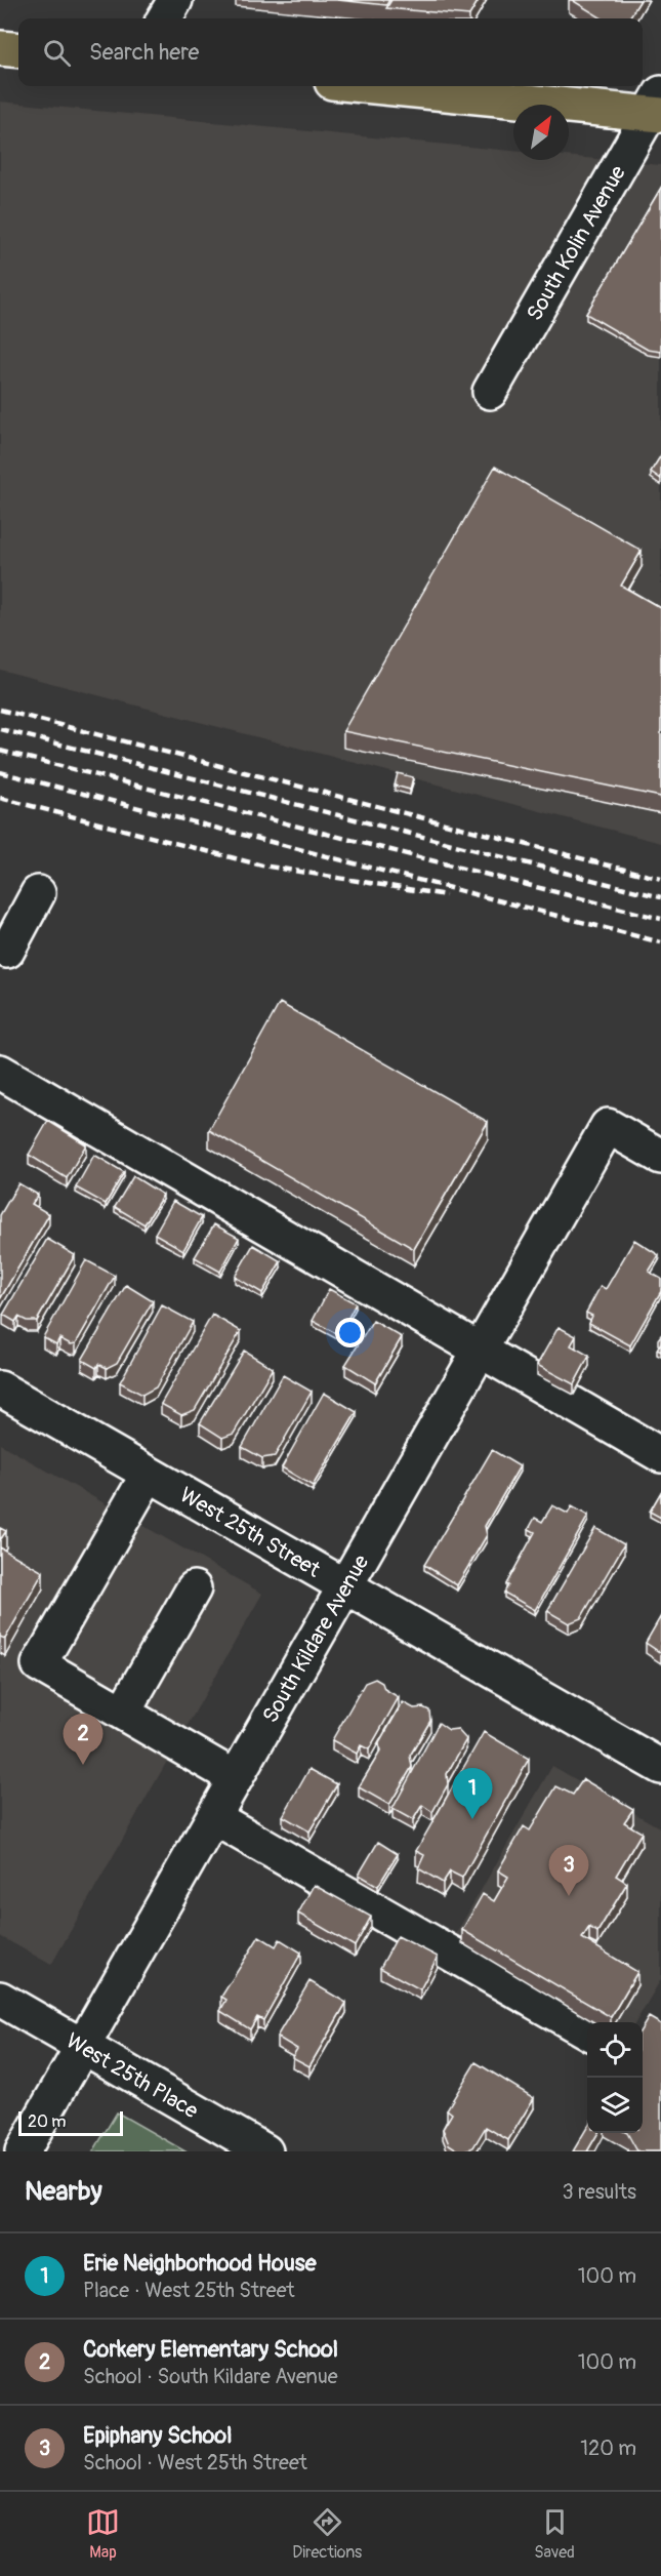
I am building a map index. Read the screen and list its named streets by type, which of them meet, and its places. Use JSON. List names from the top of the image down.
{
  "streets": {
    "street": [
      "South Kolin Avenue",
      "West 25th Street",
      "South Kildare Avenue",
      "West 25th Place"
    ]
  },
  "crossings": [
    ["West 25th Street", "South Kildare Avenue"],
    ["South Kildare Avenue", "West 25th Place"]
  ],
  "scale_bar": "20 m",
  "north": "top right",
  "page": {
    "search": "Search here",
    "pins": ["2", "1", "3"],
    "scale": "20 m",
    "heading": ["Nearby", "3 results"],
    "list": [
      {
        "mark": "1",
        "name": "Erie Neighborhood House",
        "note": "Place · West 25th Street",
        "value": "100 m"
      },
      {
        "mark": "2",
        "name": "Corkery Elementary School",
        "note": "School · South Kildare Avenue",
        "value": "100 m"
      },
      {
        "mark": "3",
        "name": "Epiphany School",
        "note": "School · West 25th Street",
        "value": "120 m"
      }
    ],
    "nav": ["Map", "Directions", "Saved"]
  }
}
